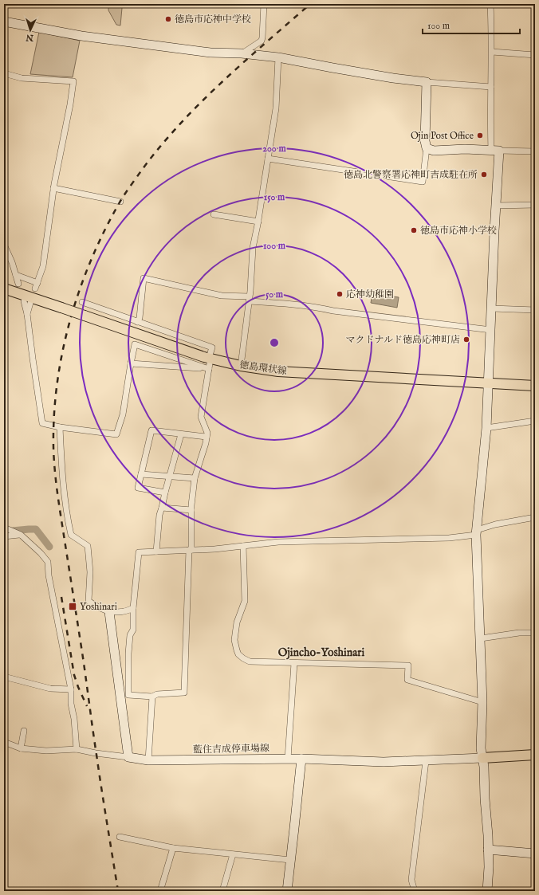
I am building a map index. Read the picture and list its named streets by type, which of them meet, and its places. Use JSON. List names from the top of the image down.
{
  "streets": {
    "main road": ["徳島環状線"],
    "street": ["藍住吉成停車場線"]
  },
  "districts": ["Ojincho-Yoshinari"],
  "places": {
    "other": [
      "徳島市応神中学校",
      "Ojin Post Office",
      "徳島北警察署応神町吉成駐在所",
      "徳島市応神小学校",
      "応神幼稚園",
      "マクドナルド徳島応神町店"
    ],
    "transit": ["Yoshinari"]
  },
  "scale_bar": "100 m",
  "north": "bottom",
  "rings": [
    "200 m",
    "150 m",
    "100 m",
    "50 m"
  ]
}
